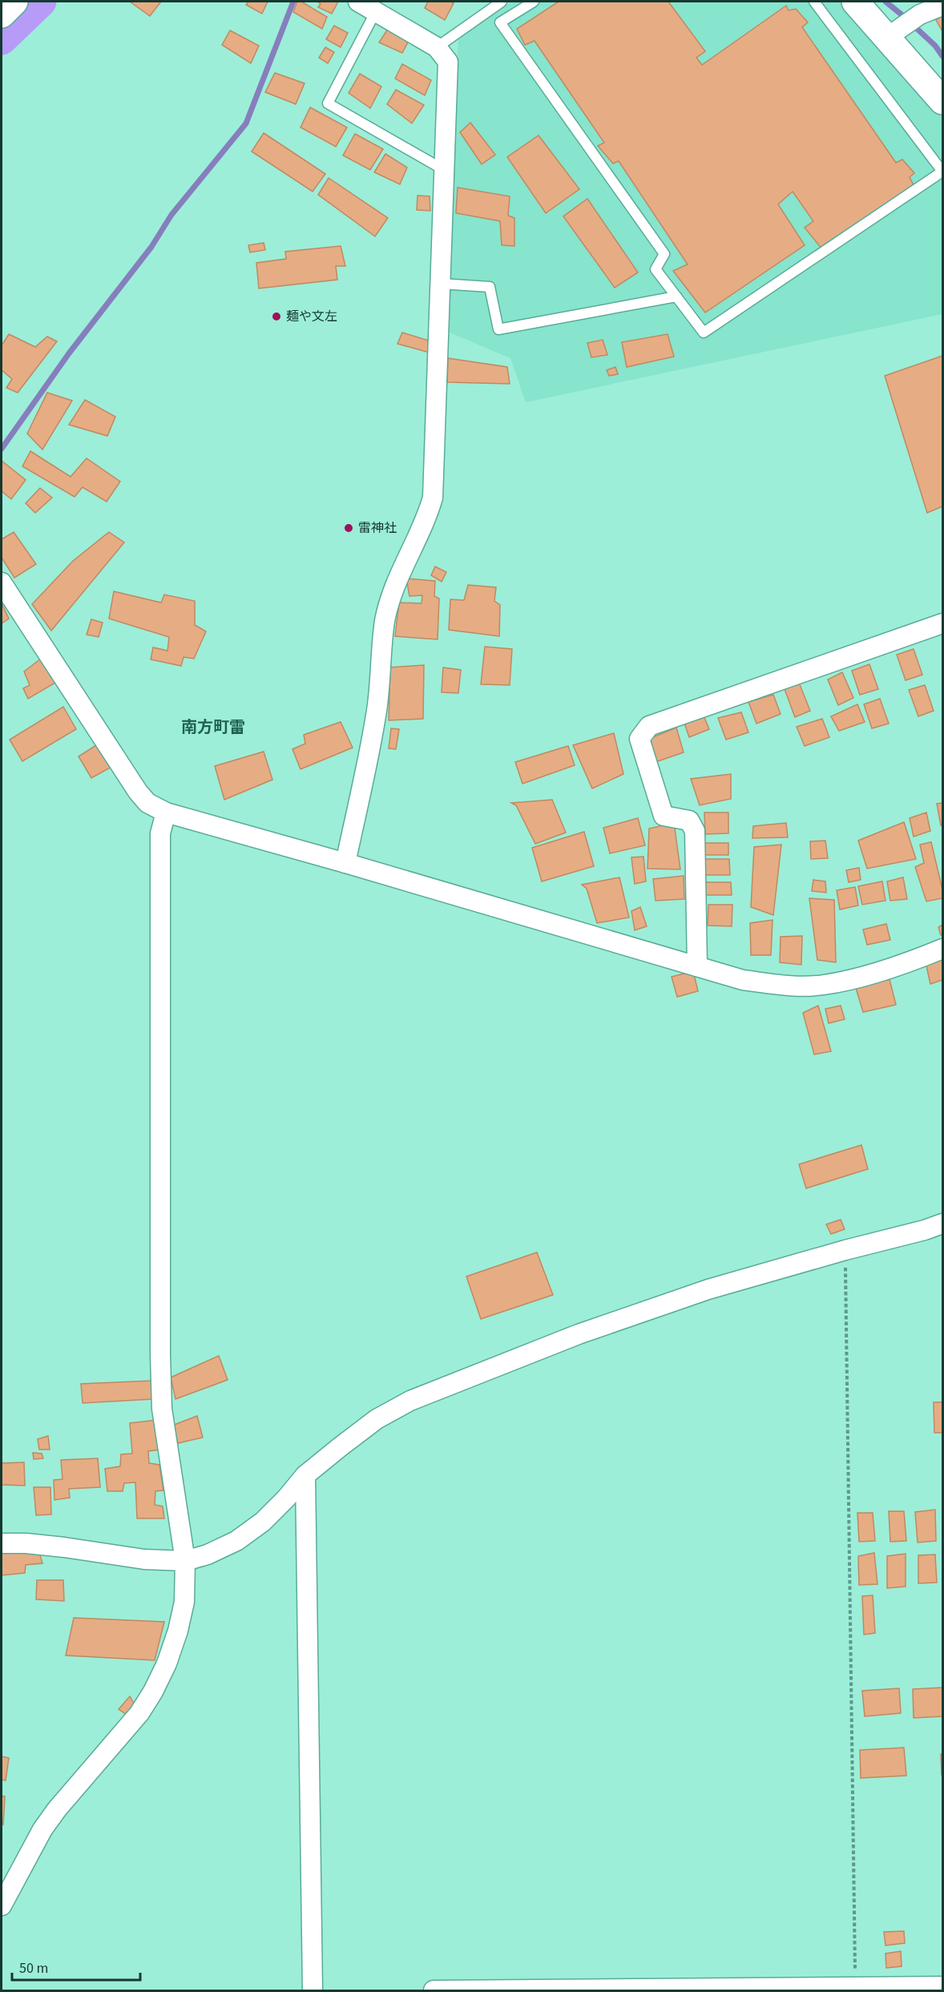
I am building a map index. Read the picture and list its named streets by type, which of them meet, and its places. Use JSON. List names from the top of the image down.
{
  "districts": ["南方町雷"],
  "places": ["麺や文左", "雷神社"],
  "scale_bar": "50 m"
}
